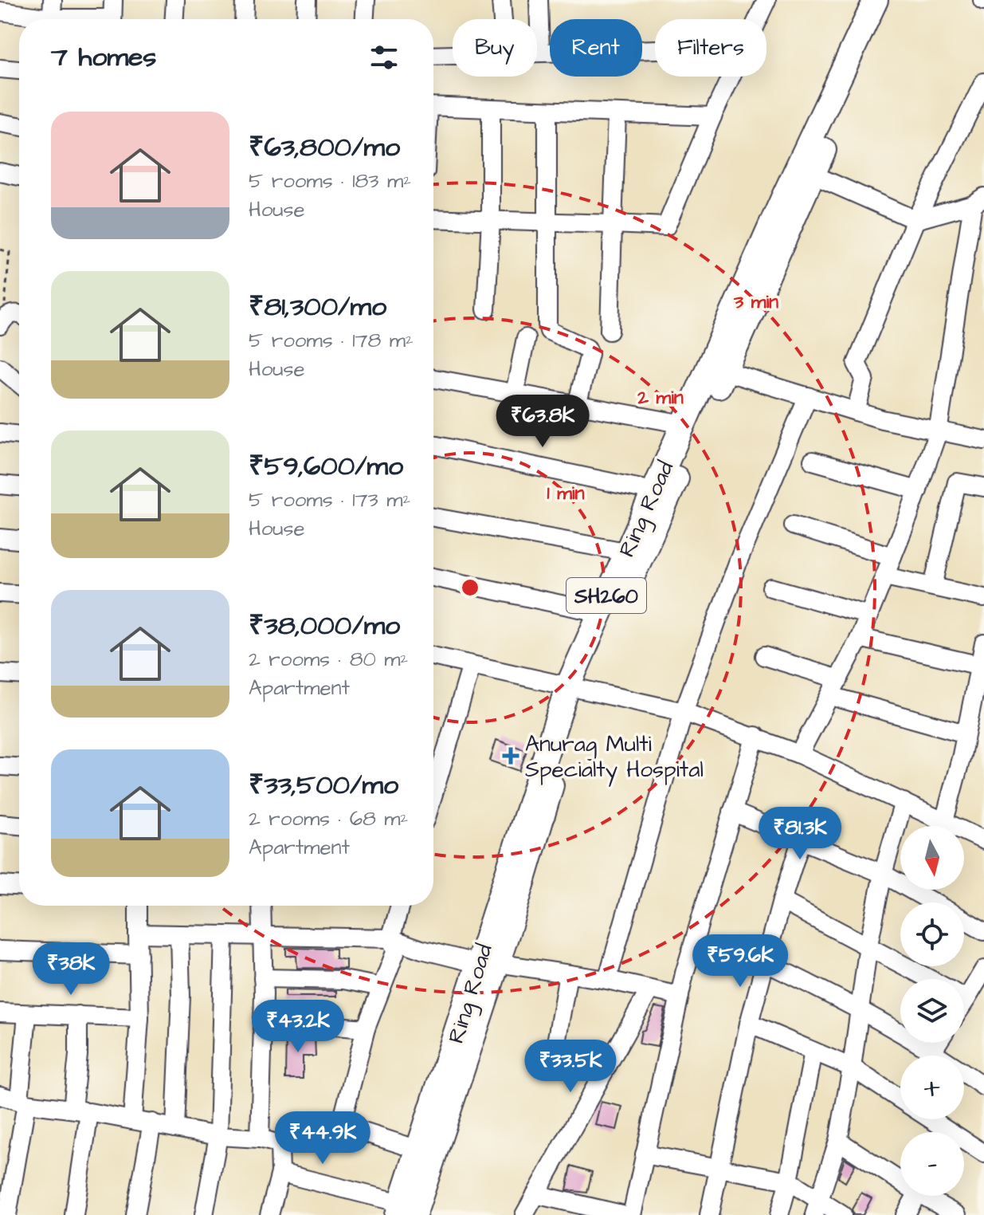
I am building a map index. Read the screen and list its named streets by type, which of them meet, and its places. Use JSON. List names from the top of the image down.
{
  "streets": {
    "highway": ["Ring Road", "SH260"]
  },
  "places": {
    "health": ["Anurag Multi Specialty Hospital"]
  },
  "north": "bottom",
  "page": {
    "chip": ["Buy", "Rent", "Filters"],
    "heading": "7 homes",
    "list": [
      {
        "name": "₹63,800/mo",
        "note": "5 rooms · 183 m² · House"
      },
      {
        "name": "₹81,300/mo",
        "note": "5 rooms · 178 m² · House"
      },
      {
        "name": "₹59,600/mo",
        "note": "5 rooms · 173 m² · House"
      },
      {
        "name": "₹38,000/mo",
        "note": "2 rooms · 80 m² · Apartment"
      },
      {
        "name": "₹33,500/mo",
        "note": "2 rooms · 68 m² · Apartment"
      }
    ],
    "price": [
      "₹63.8K",
      "₹81.3K",
      "₹59.6K",
      "₹38K",
      "₹43.2K",
      "₹33.5K",
      "₹44.9K"
    ],
    "map_buttons": ["+", "−"]
  },
  "rings": ["3 min", "2 min", "1 min"]
}
